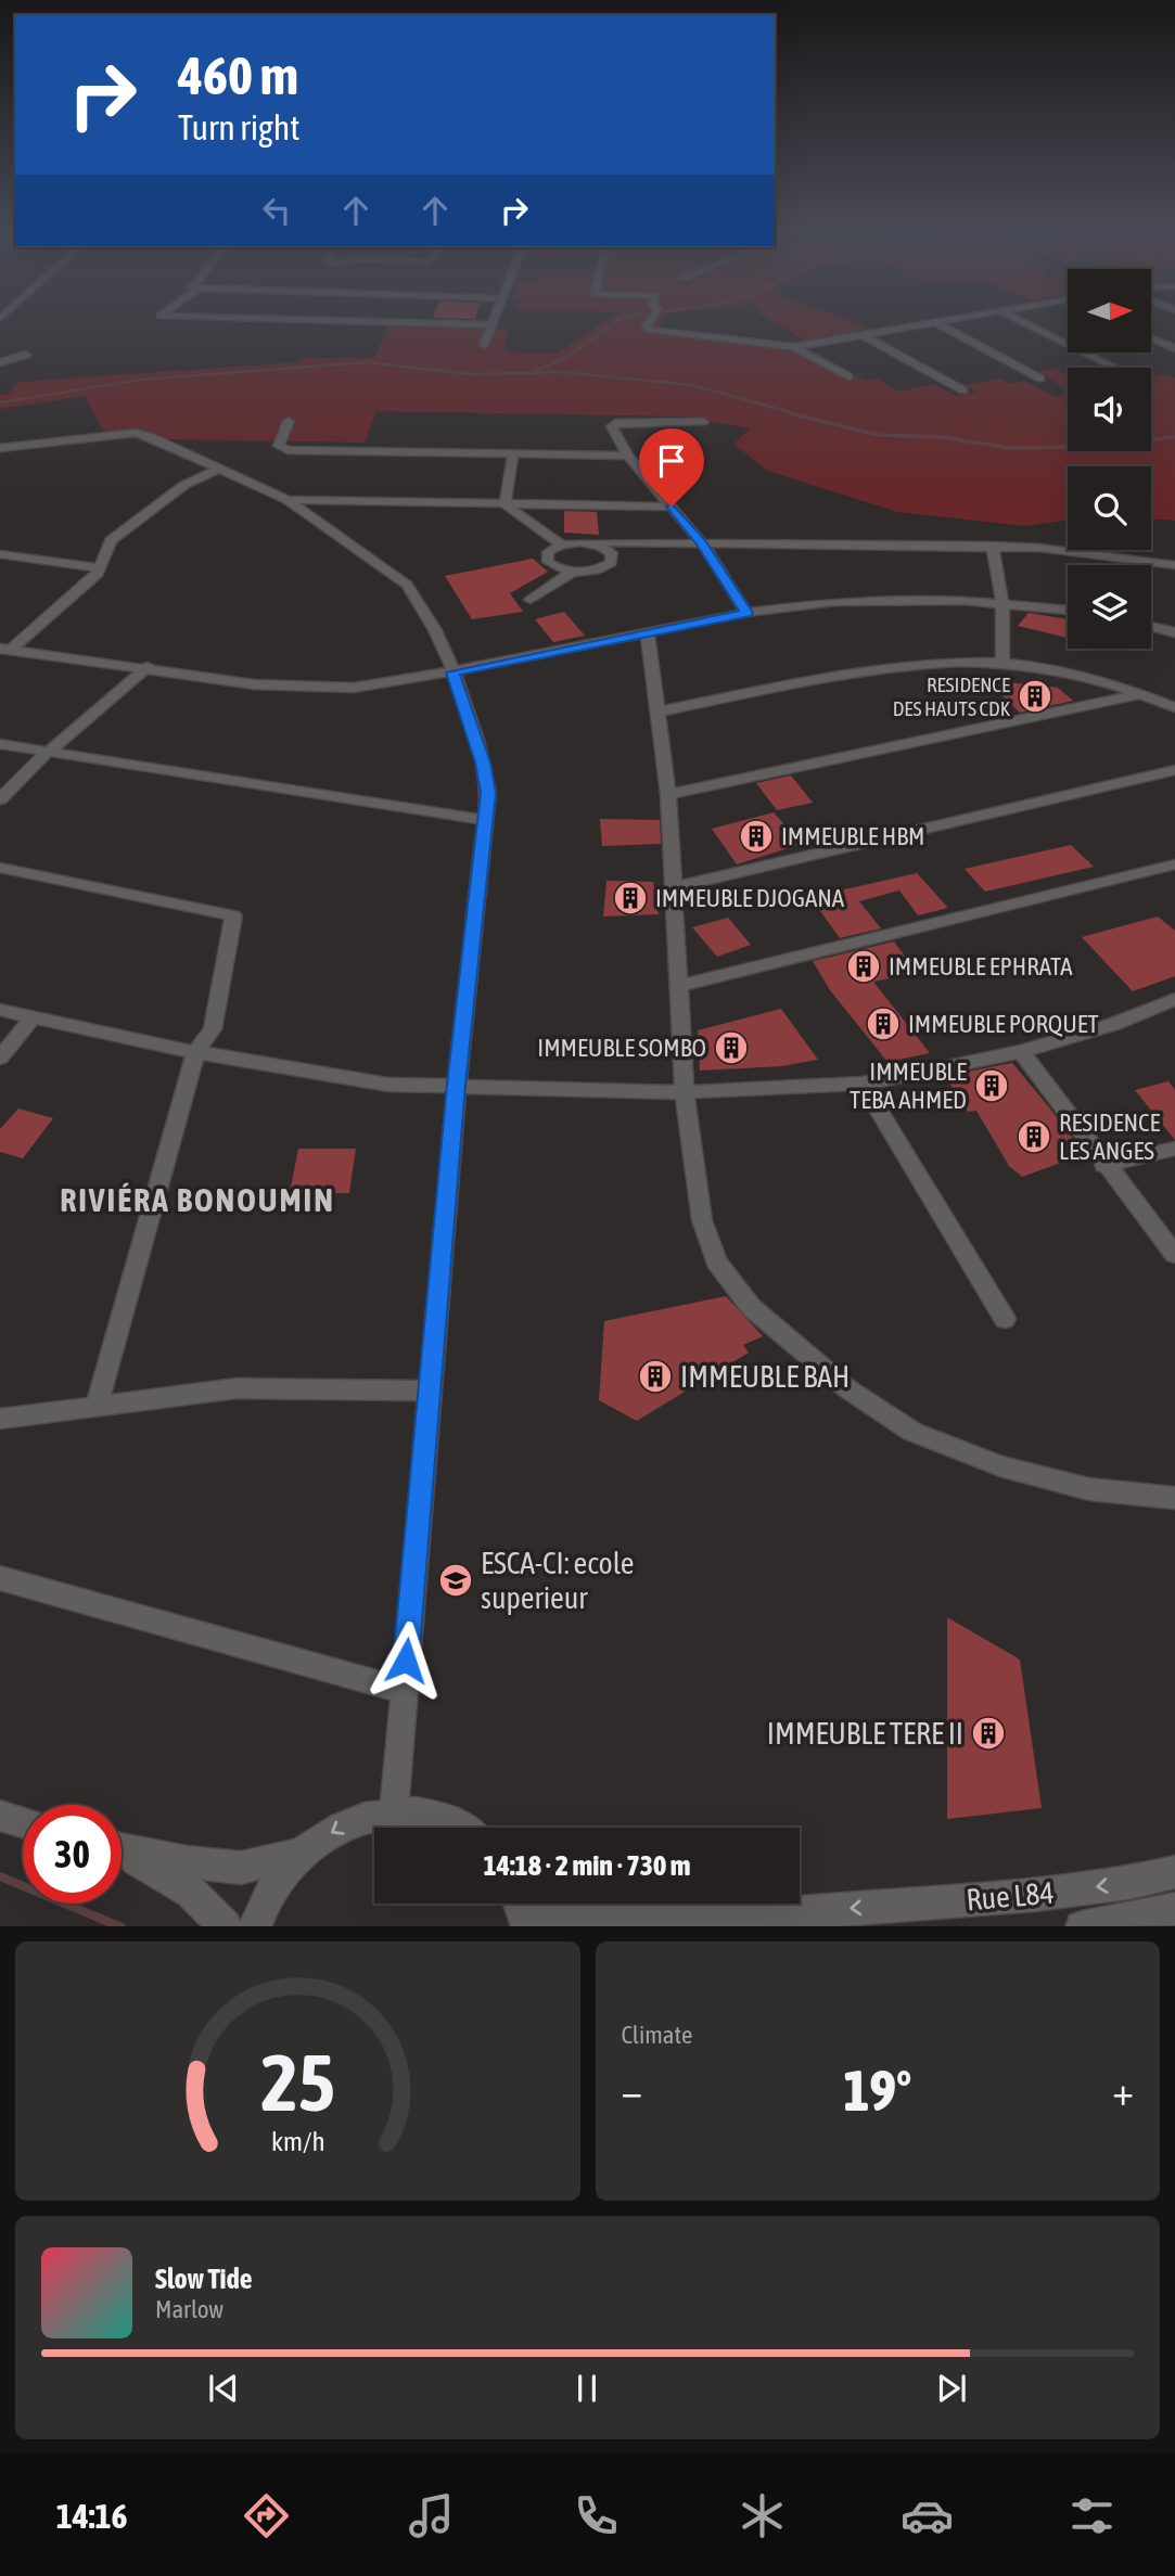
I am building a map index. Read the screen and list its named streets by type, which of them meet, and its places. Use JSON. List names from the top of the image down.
{
  "streets": {
    "street": ["Rue L84"]
  },
  "one_way": ["Rue L84"],
  "districts": ["RIVIÉRA BONOUMIN"],
  "places": {
    "building": [
      "RESIDENCE DES HAUTS CDK",
      "IMMEUBLE HBM",
      "IMMEUBLE DJOGANA",
      "IMMEUBLE EPHRATA",
      "IMMEUBLE PORQUET",
      "IMMEUBLE SOMBO",
      "IMMEUBLE TEBA AHMED",
      "RESIDENCE LES ANGES",
      "IMMEUBLE BAH",
      "IMMEUBLE TERE II"
    ],
    "school or university": ["ESCA-CI: ecole superieur"]
  },
  "north": "right",
  "page": {
    "turn": ["460 m", "Turn right"],
    "limit": "30",
    "trip": "14:18 · 2 min · 730 m",
    "tile": "Climate",
    "heat": ["−", "19°", "+"],
    "song": ["Slow Tide", "Marlow"],
    "tabs": "14:16",
    "gauge": ["25", "km/h"]
  }
}
